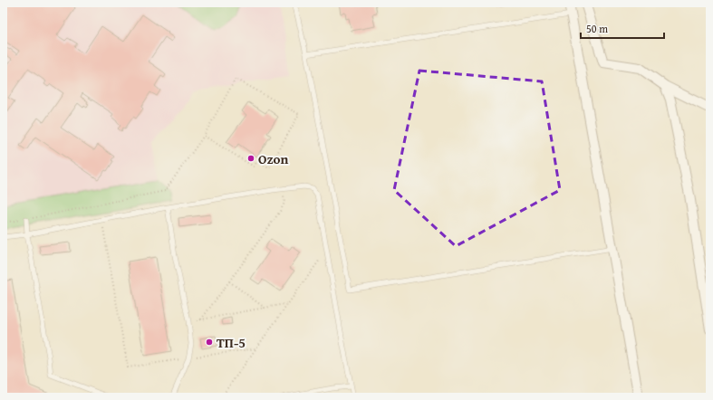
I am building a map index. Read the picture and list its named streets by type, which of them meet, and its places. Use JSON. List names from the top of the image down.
{
  "places": ["Ozon", "ТП-5"],
  "scale_bar": "50 m"
}
